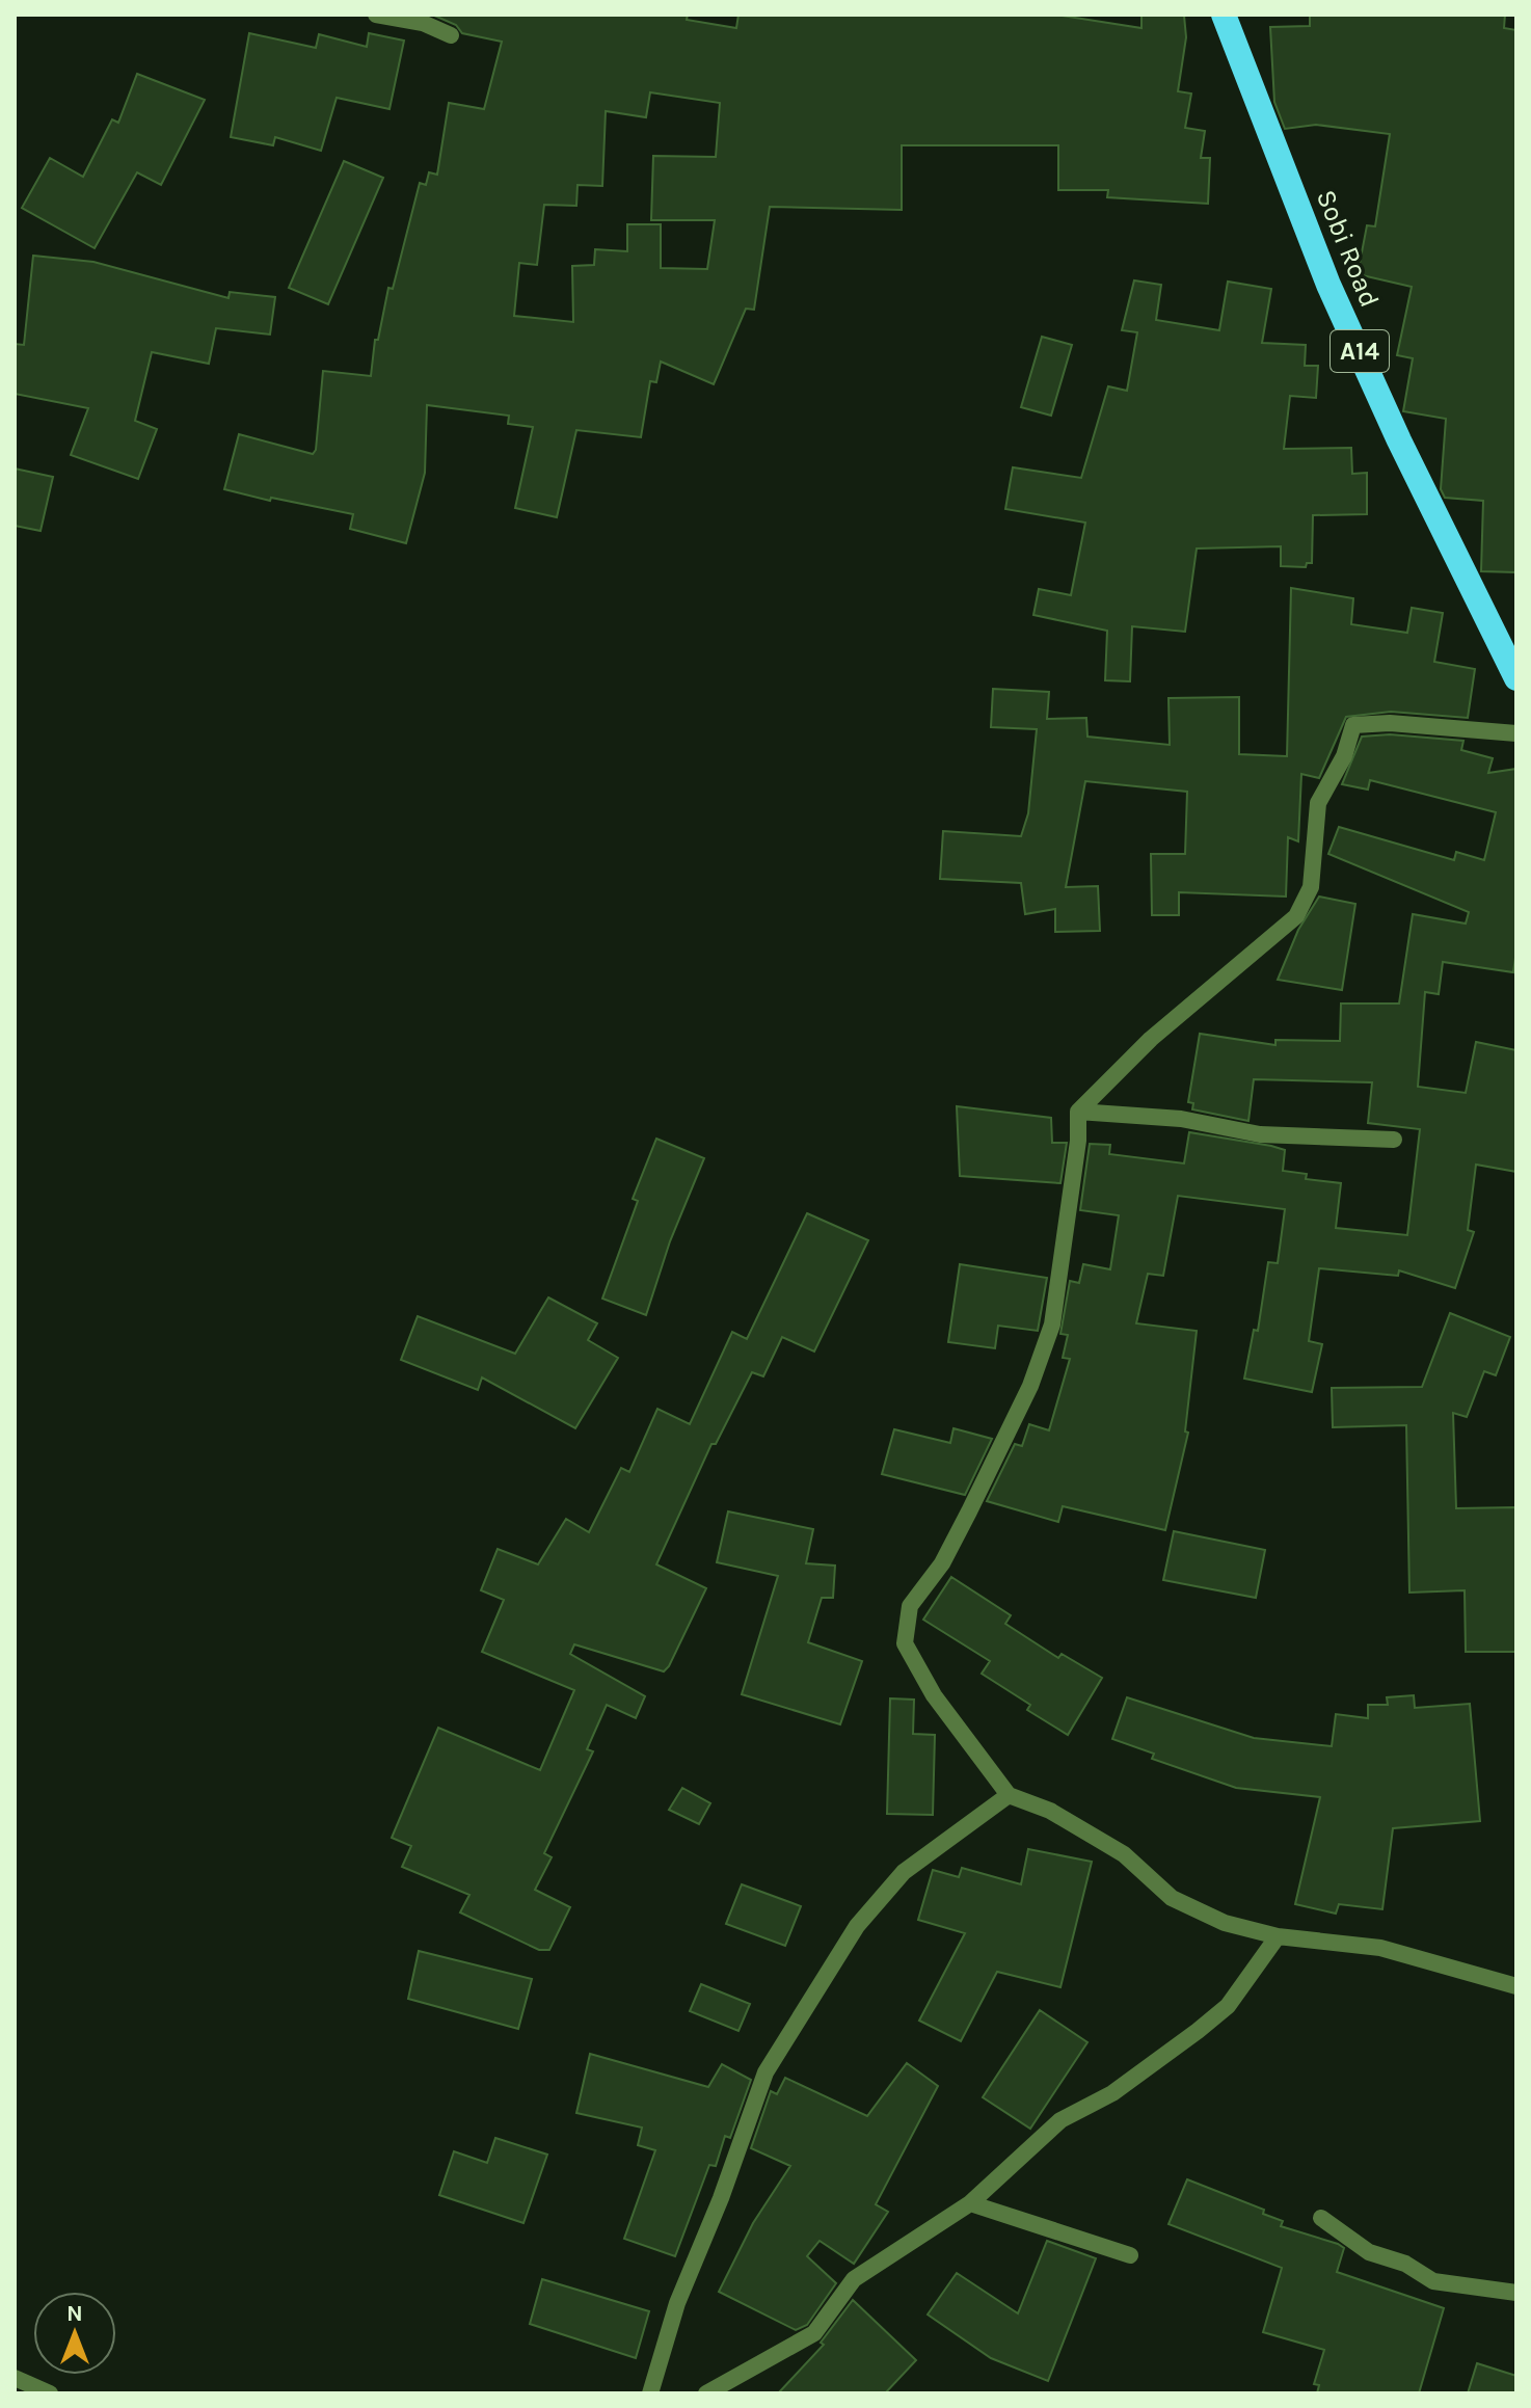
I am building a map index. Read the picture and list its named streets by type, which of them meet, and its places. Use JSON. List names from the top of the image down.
{
  "streets": {
    "highway": ["Sobi Road", "A14"]
  },
  "north": "top"
}
